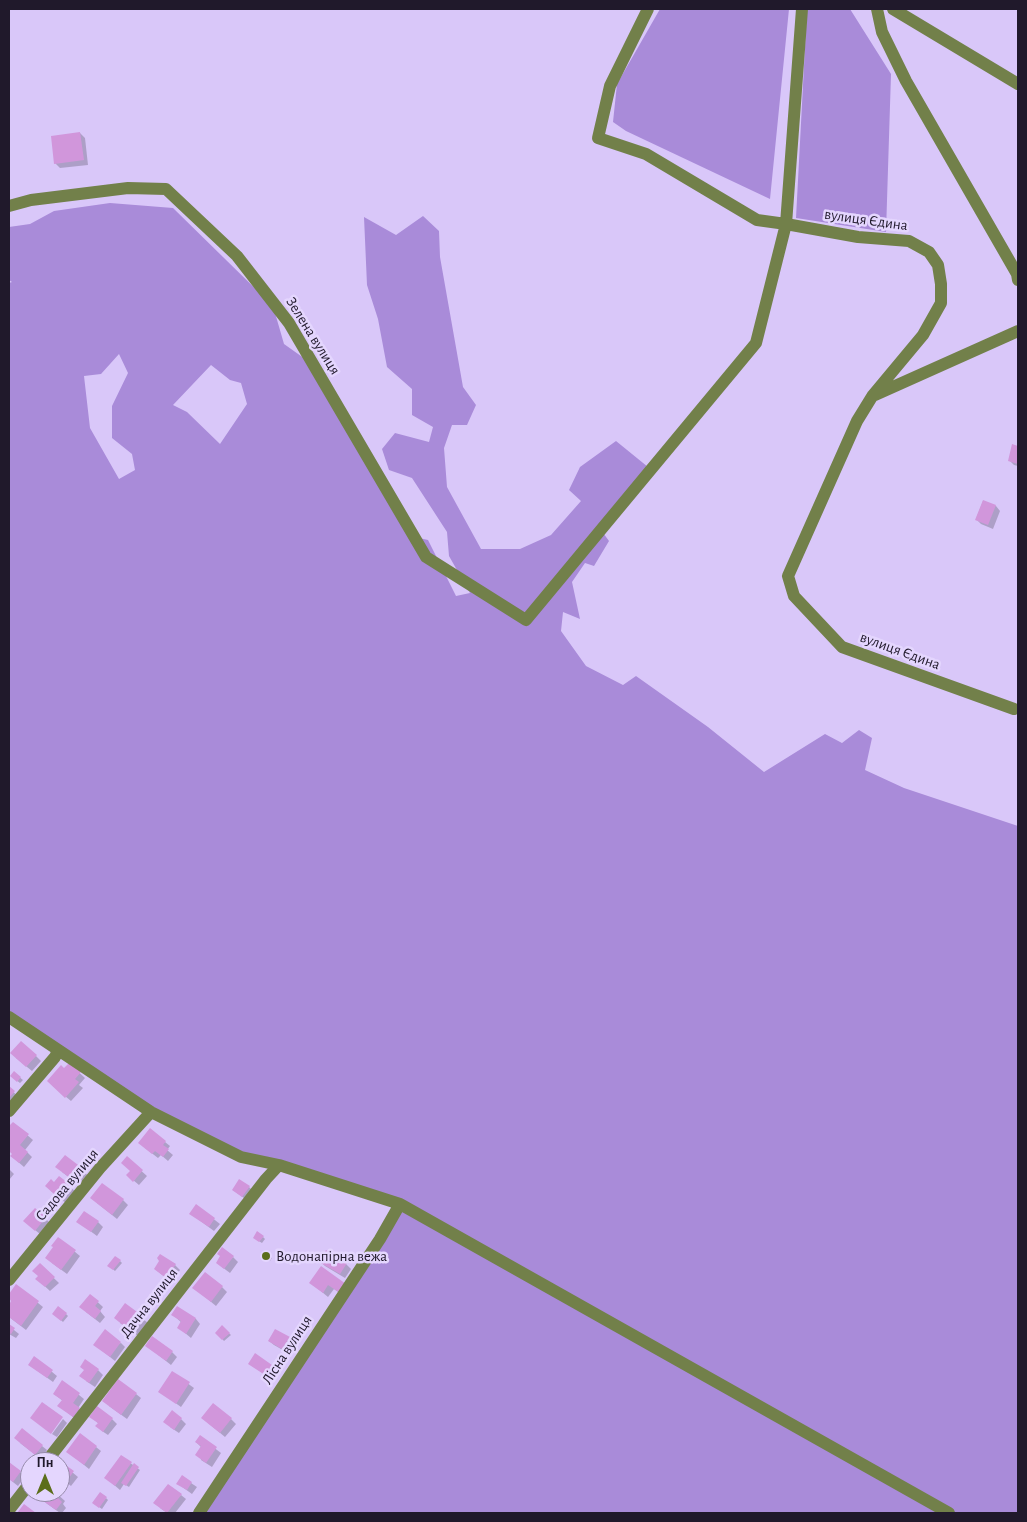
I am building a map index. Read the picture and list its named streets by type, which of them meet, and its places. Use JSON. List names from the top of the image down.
{
  "streets": {
    "street": [
      "вулиця Єдина",
      "Зелена вулиця",
      "Садова вулиця",
      "Дачна вулиця",
      "Лісна вулиця"
    ]
  },
  "crossings": [
    ["вулиця Єдина", "Зелена вулиця"]
  ],
  "places": ["Водонапірна вежа"],
  "north": "top"
}
